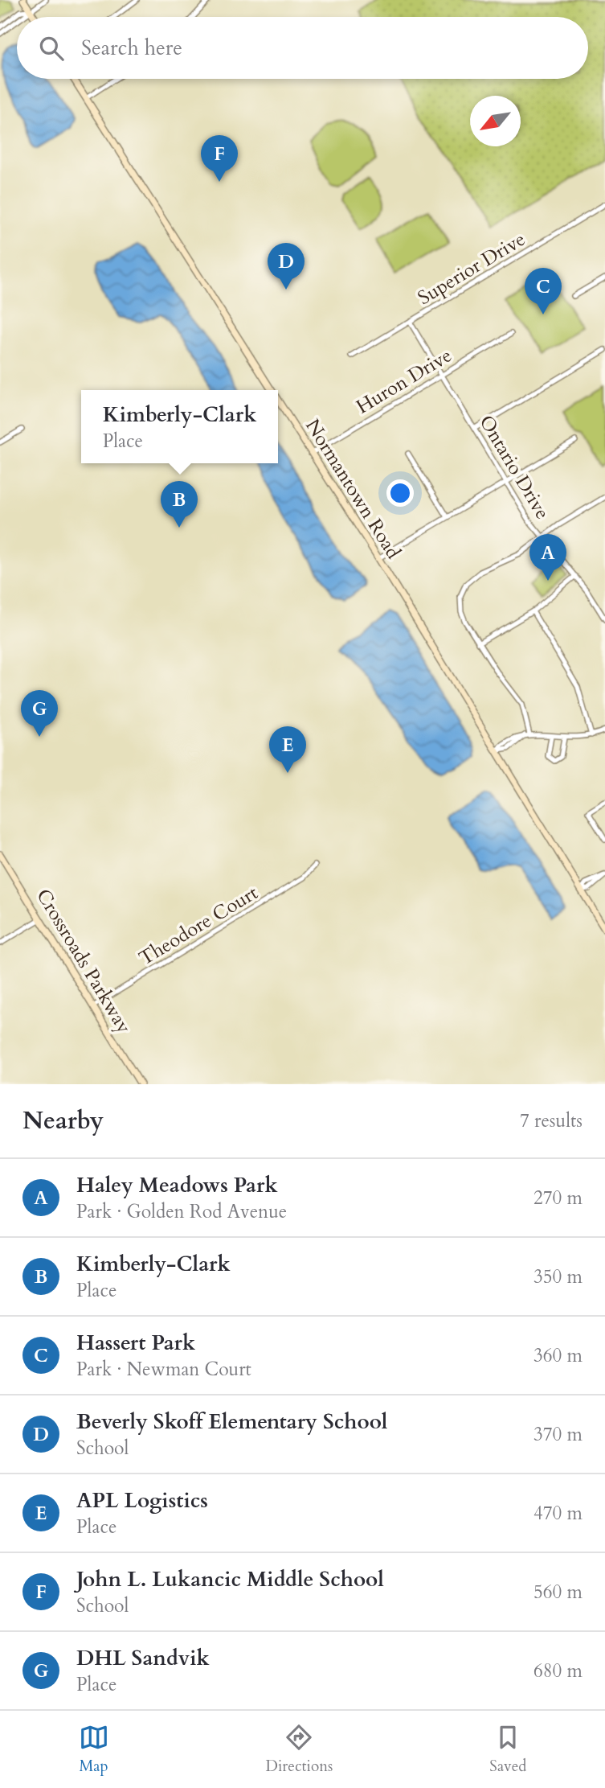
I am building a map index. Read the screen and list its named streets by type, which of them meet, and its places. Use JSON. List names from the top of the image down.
{
  "streets": {
    "street": [
      "Superior Drive",
      "Huron Drive",
      "Ontario Drive",
      "Normantown Road",
      "Theodore Court",
      "Crossroads Parkway"
    ]
  },
  "crossings": [
    ["Superior Drive", "Ontario Drive"],
    ["Huron Drive", "Ontario Drive"],
    ["Huron Drive", "Normantown Road"],
    ["Theodore Court", "Crossroads Parkway"]
  ],
  "north": "bottom left",
  "page": {
    "search": "Search here",
    "pins": [
      "F",
      "D",
      "C",
      "B",
      "A",
      "G",
      "E"
    ],
    "popup": ["Kimberly-Clark", "Place"],
    "heading": ["Nearby", "7 results"],
    "list": [
      {
        "mark": "A",
        "name": "Haley Meadows Park",
        "note": "Park · Golden Rod Avenue",
        "value": "270 m"
      },
      {
        "mark": "B",
        "name": "Kimberly-Clark",
        "note": "Place",
        "value": "350 m"
      },
      {
        "mark": "C",
        "name": "Hassert Park",
        "note": "Park · Newman Court",
        "value": "360 m"
      },
      {
        "mark": "D",
        "name": "Beverly Skoff Elementary School",
        "note": "School",
        "value": "370 m"
      },
      {
        "mark": "E",
        "name": "APL Logistics",
        "note": "Place",
        "value": "470 m"
      },
      {
        "mark": "F",
        "name": "John L. Lukancic Middle School",
        "note": "School",
        "value": "560 m"
      },
      {
        "mark": "G",
        "name": "DHL Sandvik",
        "note": "Place",
        "value": "680 m"
      }
    ],
    "nav": ["Map", "Directions", "Saved"]
  }
}
